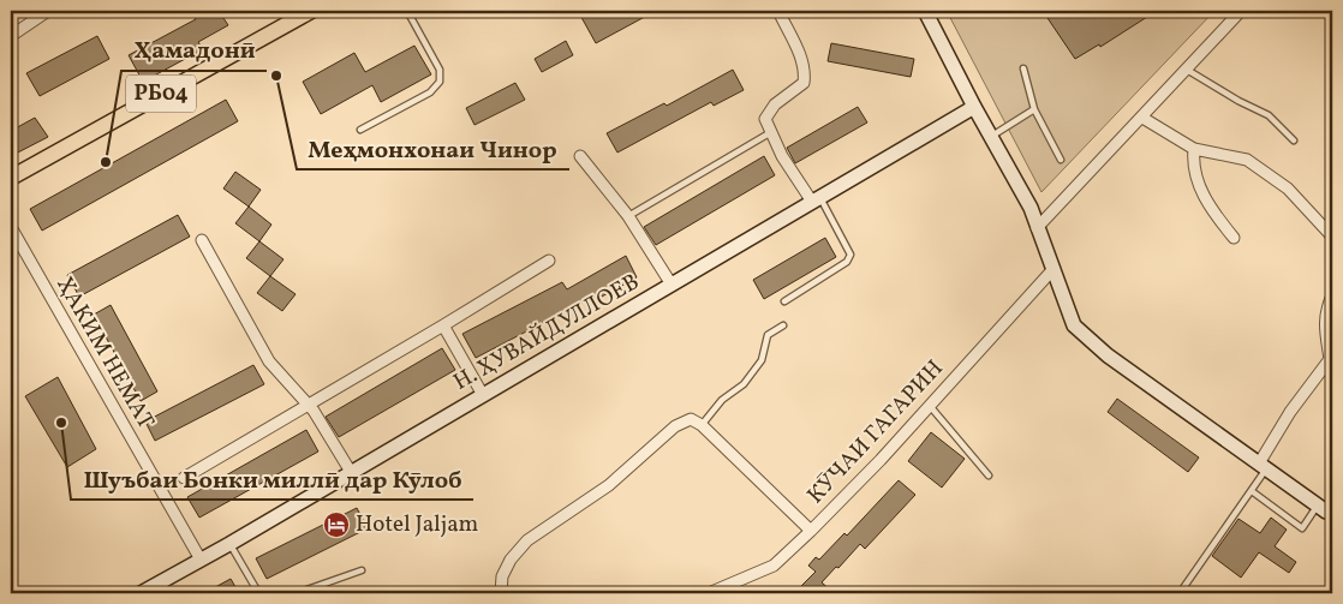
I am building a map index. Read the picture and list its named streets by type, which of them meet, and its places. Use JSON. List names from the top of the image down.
{
  "streets": {
    "main road": ["РБ04"],
    "street": ["Н. ҲУВАЙДУЛЛОЕВ", "ҲАКИМ НЕМАТ", "КӮЧАИ ГАГАРИН"]
  },
  "crossings": [
    ["Н. ҲУВАЙДУЛЛОЕВ", "ҲАКИМ НЕМАТ"]
  ],
  "places": {
    "other": ["Меҳмонхонаи Чинор", "Ҳамадонӣ", "Шуъбаи Бонки миллӣ дар Кӯлоб"],
    "hotel": ["Hotel Jaljam"]
  }
}
